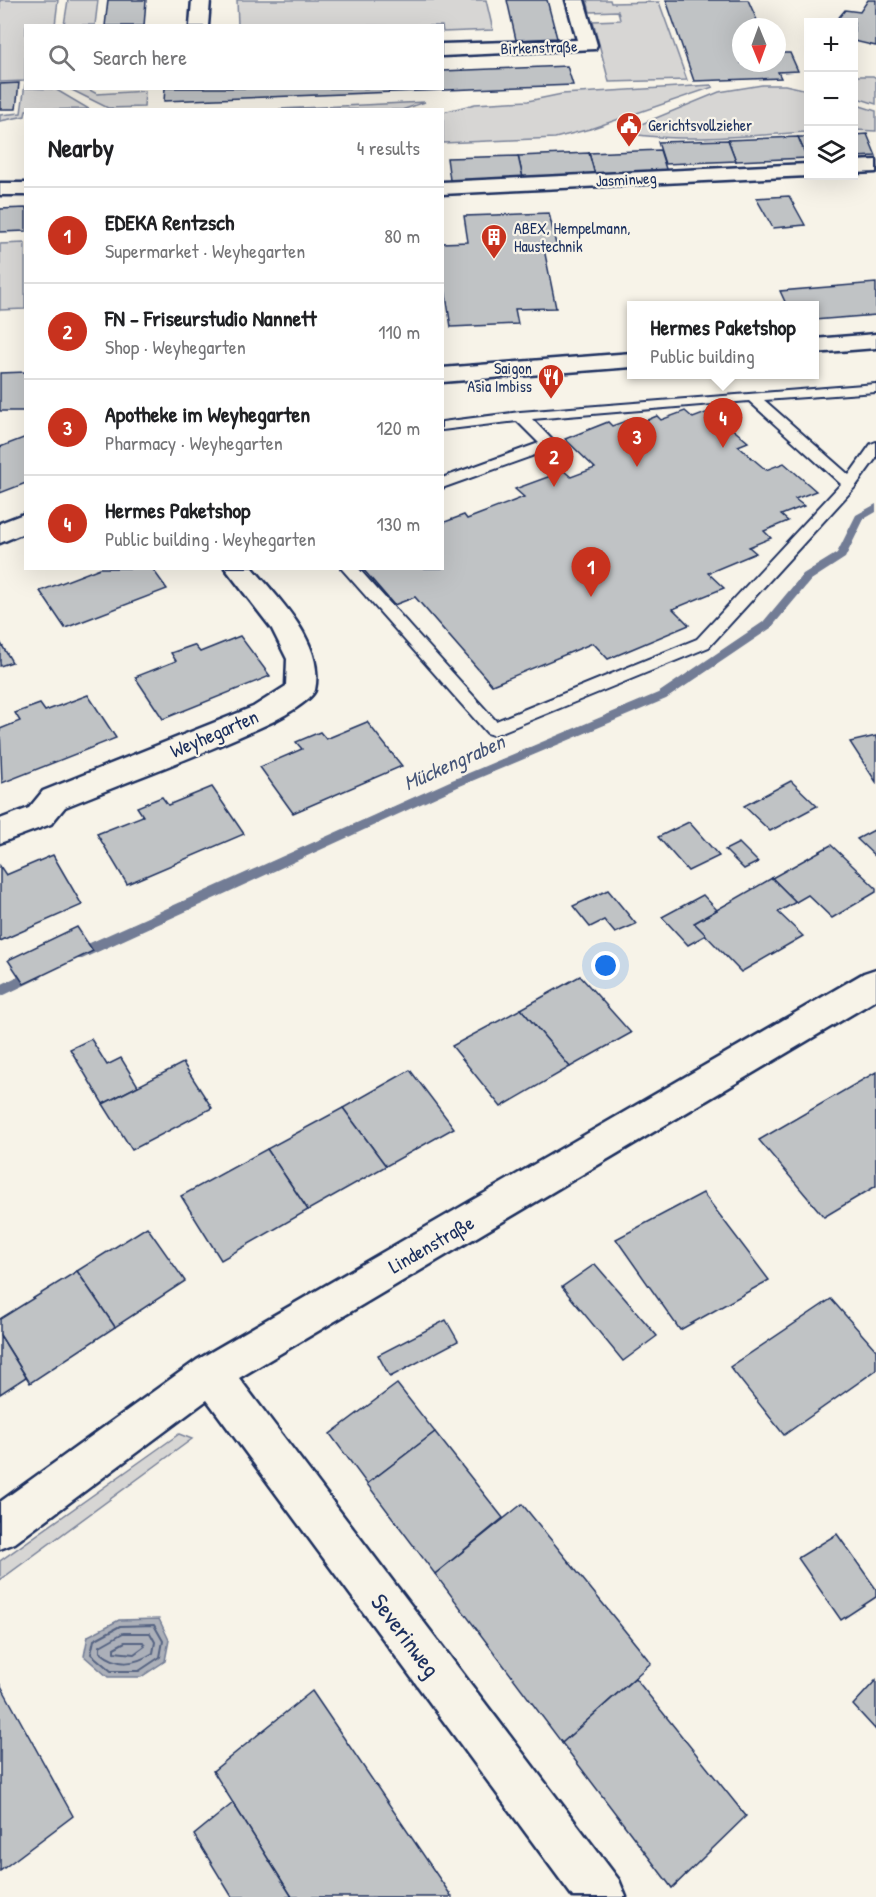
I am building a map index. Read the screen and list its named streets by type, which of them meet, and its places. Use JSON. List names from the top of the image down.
{
  "streets": {
    "street": [
      "Birkenstraße",
      "Jasminweg",
      "Weyhegarten",
      "Lindenstraße",
      "Severinweg"
    ]
  },
  "crossings": [
    ["Lindenstraße", "Severinweg"]
  ],
  "water": ["Mückengraben"],
  "places": {
    "public building": ["Gerichtsvollzieher"],
    "building": ["ABEX, Hempelmann, Haustechnik"],
    "restaurant": ["Saigon Asia Imbiss"]
  },
  "north": "bottom",
  "page": {
    "map_buttons": ["+", "−"],
    "search": "Search here",
    "heading": ["Nearby", "4 results"],
    "list": [
      {
        "mark": "1",
        "name": "EDEKA Rentzsch",
        "note": "Supermarket · Weyhegarten",
        "value": "80 m"
      },
      {
        "mark": "2",
        "name": "FN - Friseurstudio Nannett",
        "note": "Shop · Weyhegarten",
        "value": "110 m"
      },
      {
        "mark": "3",
        "name": "Apotheke im Weyhegarten",
        "note": "Pharmacy · Weyhegarten",
        "value": "120 m"
      },
      {
        "mark": "4",
        "name": "Hermes Paketshop",
        "note": "Public building · Weyhegarten",
        "value": "130 m"
      }
    ],
    "popup": ["Hermes Paketshop", "Public building"],
    "pins": [
      "4",
      "3",
      "2",
      "1"
    ]
  }
}
